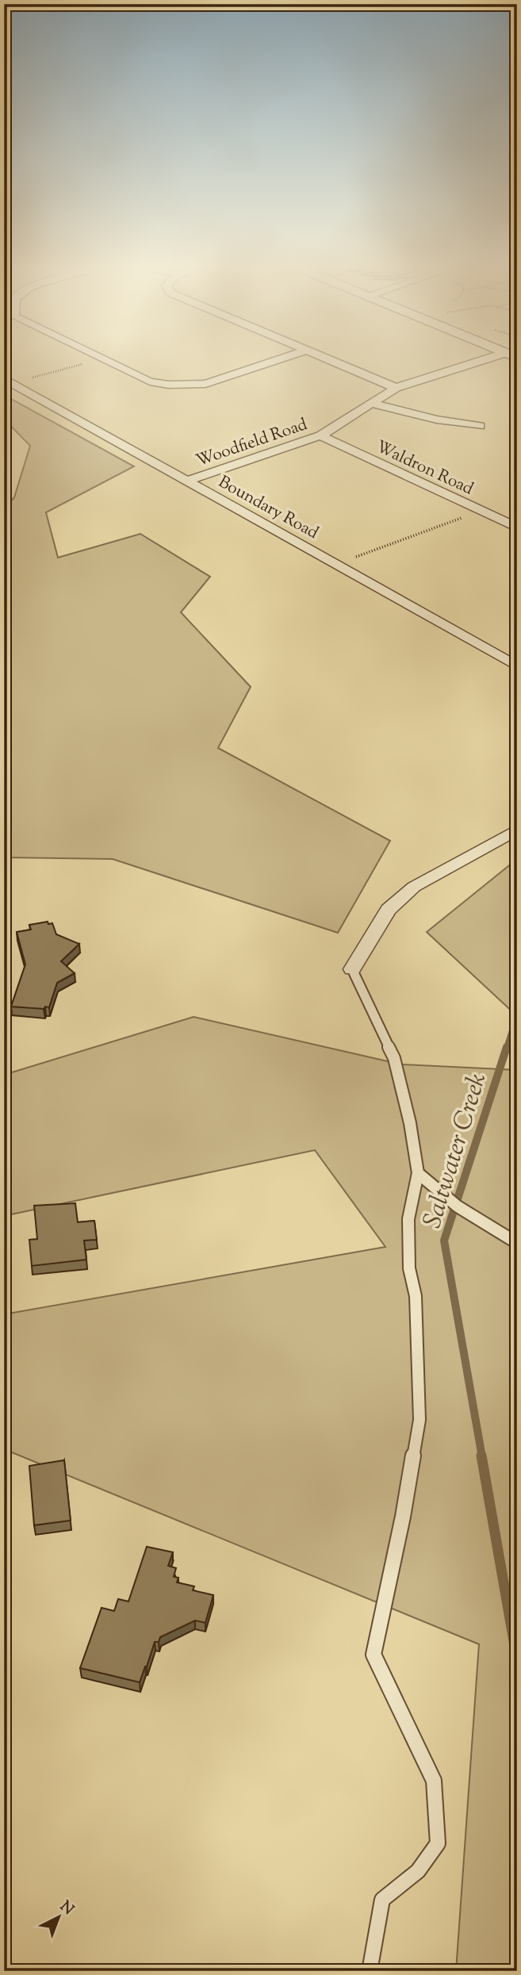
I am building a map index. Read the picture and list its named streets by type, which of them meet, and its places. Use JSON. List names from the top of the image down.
{
  "streets": {
    "street": ["Woodfield Road", "Waldron Road", "Boundary Road"]
  },
  "crossings": [
    ["Woodfield Road", "Waldron Road"],
    ["Woodfield Road", "Boundary Road"]
  ],
  "water": ["Saltwater Creek"],
  "north": "top right"
}
